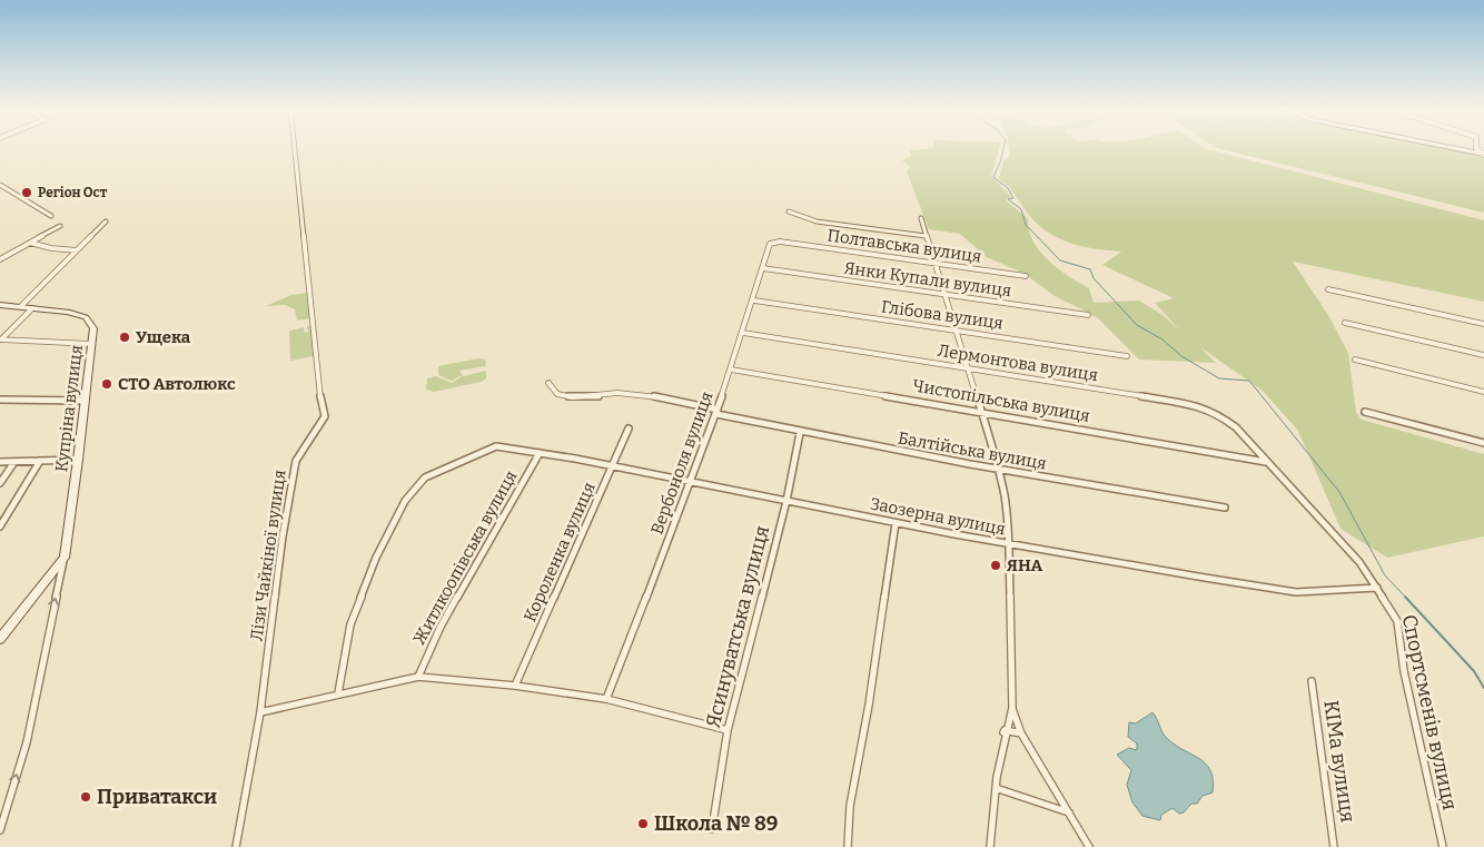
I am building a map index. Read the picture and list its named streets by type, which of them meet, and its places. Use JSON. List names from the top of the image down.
{
  "streets": {
    "main road": ["Купріна вулиця"],
    "street": [
      "Полтавська вулиця",
      "Янки Купали вулиця",
      "Глібова вулиця",
      "Лермонтова вулиця",
      "Чистопільська вулиця",
      "Балтійська вулиця",
      "Вербоноля вулиця",
      "Заозерна вулиця",
      "Короленка вулиця",
      "Лізи Чайкіної вулиця",
      "Житлкоопівська вулиця",
      "Ясинуватська вулиця",
      "Спортсменів вулиця",
      "КІМа вулиця"
    ]
  },
  "crossings": [
    ["Полтавська вулиця", "Вербоноля вулиця"],
    ["Янки Купали вулиця", "Вербоноля вулиця"],
    ["Глібова вулиця", "Вербоноля вулиця"],
    ["Лермонтова вулиця", "Чистопільська вулиця"],
    ["Лермонтова вулиця", "Вербоноля вулиця"],
    ["Лермонтова вулиця", "Заозерна вулиця"],
    ["Лермонтова вулиця", "Спортсменів вулиця"],
    ["Чистопільська вулиця", "Вербоноля вулиця"],
    ["Балтійська вулиця", "Вербоноля вулиця"],
    ["Балтійська вулиця", "Ясинуватська вулиця"],
    ["Вербоноля вулиця", "Заозерна вулиця"],
    ["Заозерна вулиця", "Короленка вулиця"],
    ["Заозерна вулиця", "Житлкоопівська вулиця"],
    ["Заозерна вулиця", "Ясинуватська вулиця"],
    ["Заозерна вулиця", "Спортсменів вулиця"]
  ],
  "places": [
    "Регіон Ост",
    "Ущека",
    "СТО Автолюкс",
    "ЯНА",
    "Приватакси",
    "Школа № 89"
  ]
}
